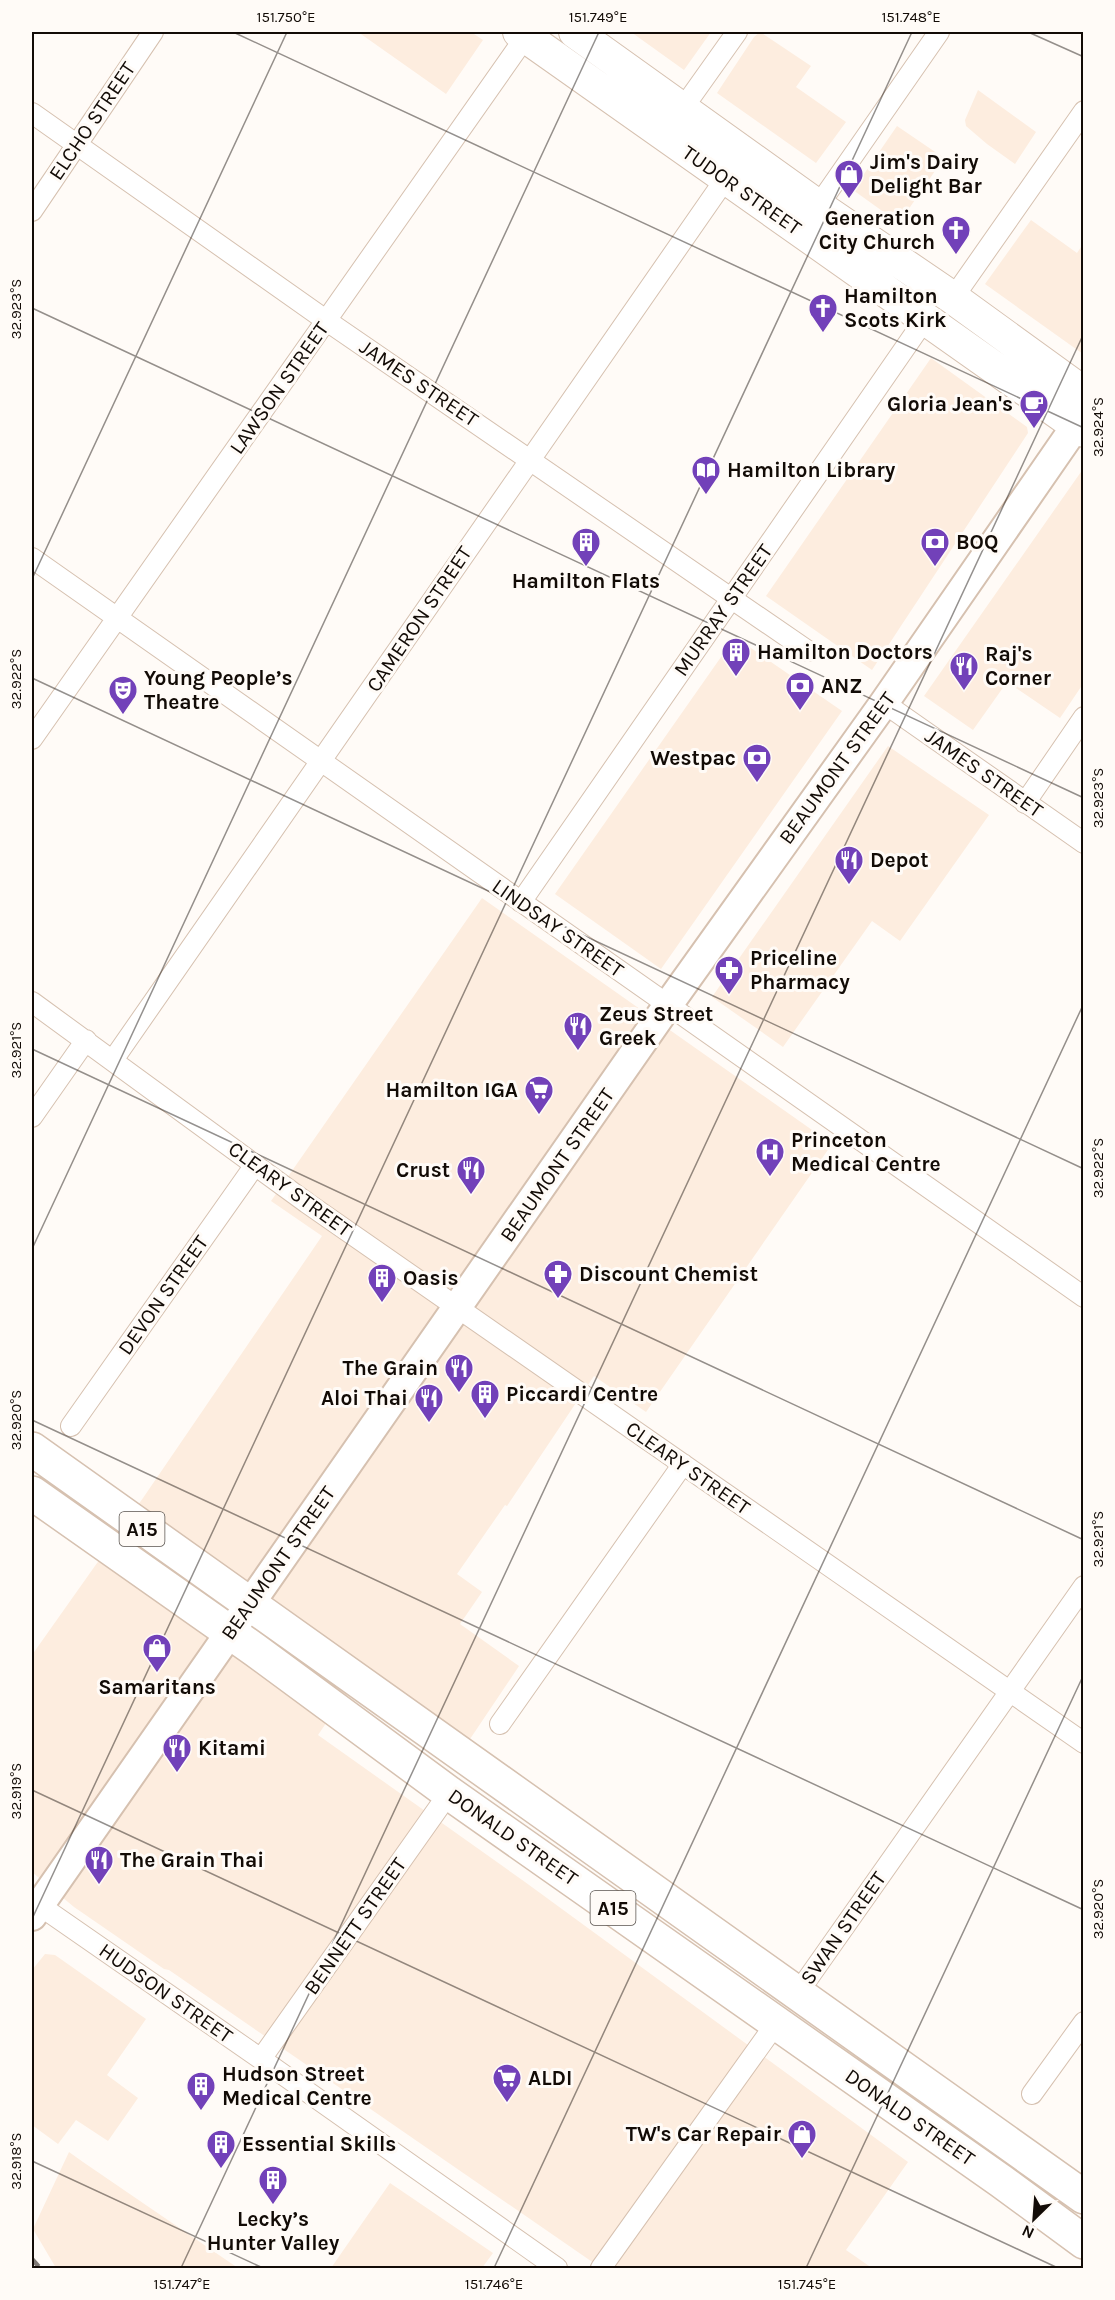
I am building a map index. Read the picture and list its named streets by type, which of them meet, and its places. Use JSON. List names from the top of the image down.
{
  "streets": {
    "highway": ["A15", "DONALD STREET", "SWAN STREET"],
    "main road": ["TUDOR STREET", "BEAUMONT STREET"],
    "street": [
      "ELCHO STREET",
      "JAMES STREET",
      "LAWSON STREET",
      "MURRAY STREET",
      "CAMERON STREET",
      "LINDSAY STREET",
      "CLEARY STREET",
      "DEVON STREET",
      "BENNETT STREET",
      "HUDSON STREET"
    ]
  },
  "crossings": [
    ["ELCHO STREET", "JAMES STREET"],
    ["TUDOR STREET", "LAWSON STREET"],
    ["TUDOR STREET", "MURRAY STREET"],
    ["TUDOR STREET", "CAMERON STREET"],
    ["TUDOR STREET", "BEAUMONT STREET"],
    ["JAMES STREET", "LAWSON STREET"],
    ["JAMES STREET", "MURRAY STREET"],
    ["JAMES STREET", "CAMERON STREET"],
    ["JAMES STREET", "BEAUMONT STREET"],
    ["LAWSON STREET", "LINDSAY STREET"],
    ["MURRAY STREET", "LINDSAY STREET"],
    ["CAMERON STREET", "LINDSAY STREET"],
    ["CAMERON STREET", "CLEARY STREET"],
    ["BEAUMONT STREET", "LINDSAY STREET"],
    ["BEAUMONT STREET", "CLEARY STREET"],
    ["BEAUMONT STREET", "DONALD STREET"],
    ["BEAUMONT STREET", "HUDSON STREET"],
    ["CLEARY STREET", "DEVON STREET"],
    ["CLEARY STREET", "SWAN STREET"],
    ["DONALD STREET", "BENNETT STREET"],
    ["DONALD STREET", "SWAN STREET"],
    ["BENNETT STREET", "HUDSON STREET"]
  ],
  "places": {
    "shop": ["Jim's Dairy Delight Bar", "Samaritans", "TW's Car Repair"],
    "church": ["Generation City Church", "Hamilton Scots Kirk"],
    "cafe": ["Gloria Jean's"],
    "library": ["Hamilton Library"],
    "building": [
      "Hamilton Flats",
      "Hamilton Doctors",
      "Oasis",
      "Piccardi Centre",
      "Hudson Street Medical Centre",
      "Essential Skills",
      "Lecky’s Hunter Valley"
    ],
    "bank": ["BOQ", "ANZ", "Westpac"],
    "restaurant": [
      "Raj's Corner",
      "Depot",
      "Zeus Street Greek",
      "Crust",
      "The Grain",
      "Aloi Thai",
      "Kitami",
      "The Grain Thai"
    ],
    "theatre": ["Young People’s Theatre"],
    "pharmacy": ["Priceline Pharmacy", "Discount Chemist"],
    "supermarket": ["Hamilton IGA", "ALDI"],
    "hospital": ["Princeton Medical Centre"]
  },
  "north": "bottom left",
  "coordinates": [
    "151.750°E",
    "151.749°E",
    "151.748°E",
    "32.923°S",
    "32.924°S",
    "32.922°S",
    "32.921°S",
    "32.920°S",
    "32.919°S",
    "32.918°S",
    "151.747°E",
    "151.746°E",
    "151.745°E"
  ]
}
